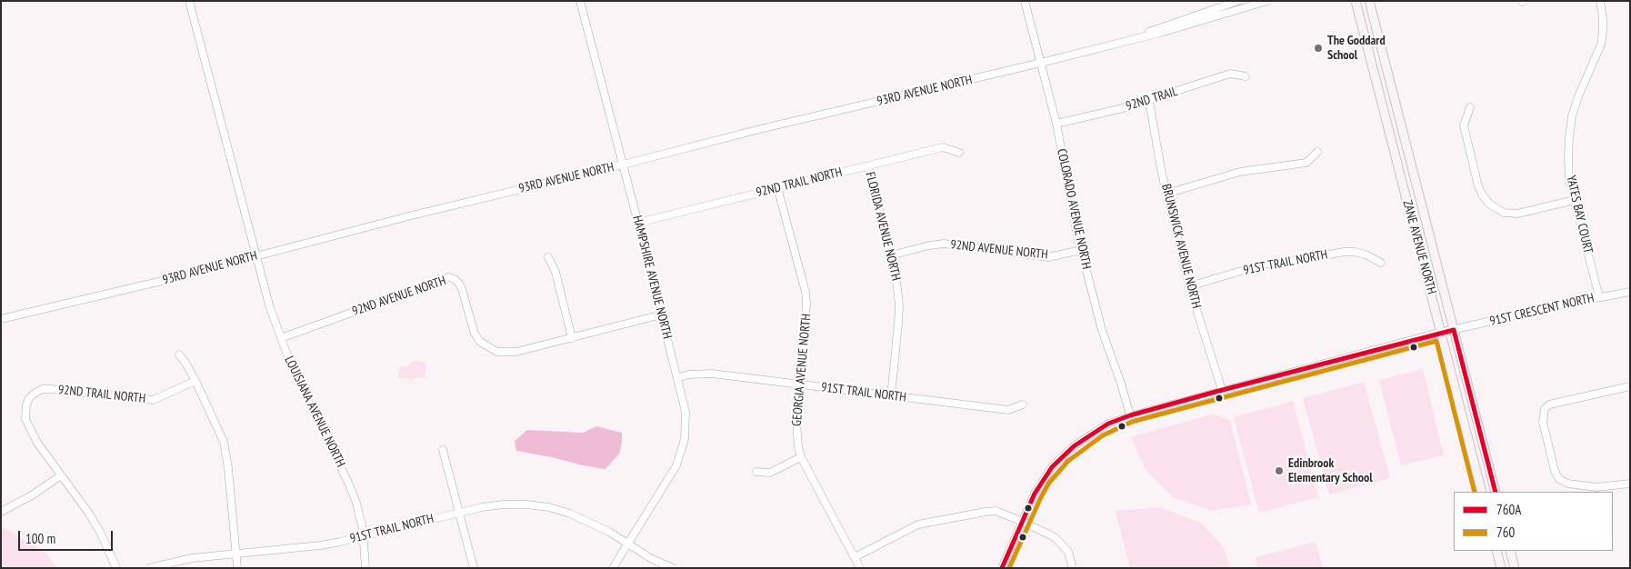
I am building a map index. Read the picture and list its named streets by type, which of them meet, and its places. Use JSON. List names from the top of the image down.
{
  "streets": {
    "main road": ["ZANE AVENUE NORTH"],
    "street": [
      "93RD AVENUE NORTH",
      "92ND TRAIL",
      "92ND TRAIL NORTH",
      "COLORADO AVENUE NORTH",
      "YATES BAY COURT",
      "FLORIDA AVENUE NORTH",
      "BRUNSWICK AVENUE NORTH",
      "92ND AVENUE NORTH",
      "91ST TRAIL NORTH",
      "HAMPSHIRE AVENUE NORTH",
      "91ST CRESCENT NORTH",
      "GEORGIA AVENUE NORTH",
      "LOUISIANA AVENUE NORTH"
    ]
  },
  "crossings": [
    ["93RD AVENUE NORTH", "COLORADO AVENUE NORTH"],
    ["93RD AVENUE NORTH", "HAMPSHIRE AVENUE NORTH"],
    ["93RD AVENUE NORTH", "LOUISIANA AVENUE NORTH"],
    ["92ND TRAIL", "COLORADO AVENUE NORTH"],
    ["92ND TRAIL", "BRUNSWICK AVENUE NORTH"],
    ["92ND TRAIL NORTH", "FLORIDA AVENUE NORTH"],
    ["92ND TRAIL NORTH", "HAMPSHIRE AVENUE NORTH"],
    ["92ND TRAIL NORTH", "GEORGIA AVENUE NORTH"],
    ["COLORADO AVENUE NORTH", "92ND AVENUE NORTH"],
    ["COLORADO AVENUE NORTH", "91ST CRESCENT NORTH"],
    ["YATES BAY COURT", "91ST CRESCENT NORTH"],
    ["FLORIDA AVENUE NORTH", "92ND AVENUE NORTH"],
    ["FLORIDA AVENUE NORTH", "91ST TRAIL NORTH"],
    ["BRUNSWICK AVENUE NORTH", "91ST TRAIL NORTH"],
    ["BRUNSWICK AVENUE NORTH", "91ST CRESCENT NORTH"],
    ["ZANE AVENUE NORTH", "91ST CRESCENT NORTH"],
    ["92ND AVENUE NORTH", "HAMPSHIRE AVENUE NORTH"],
    ["92ND AVENUE NORTH", "LOUISIANA AVENUE NORTH"],
    ["91ST TRAIL NORTH", "HAMPSHIRE AVENUE NORTH"],
    ["91ST TRAIL NORTH", "GEORGIA AVENUE NORTH"],
    ["91ST TRAIL NORTH", "LOUISIANA AVENUE NORTH"]
  ],
  "places": ["The Goddard School", "Edinbrook Elementary School"],
  "lines": ["transit line 760A", "transit line 760"],
  "legend": ["760A", "760"],
  "scale_bar": "100 m"
}
